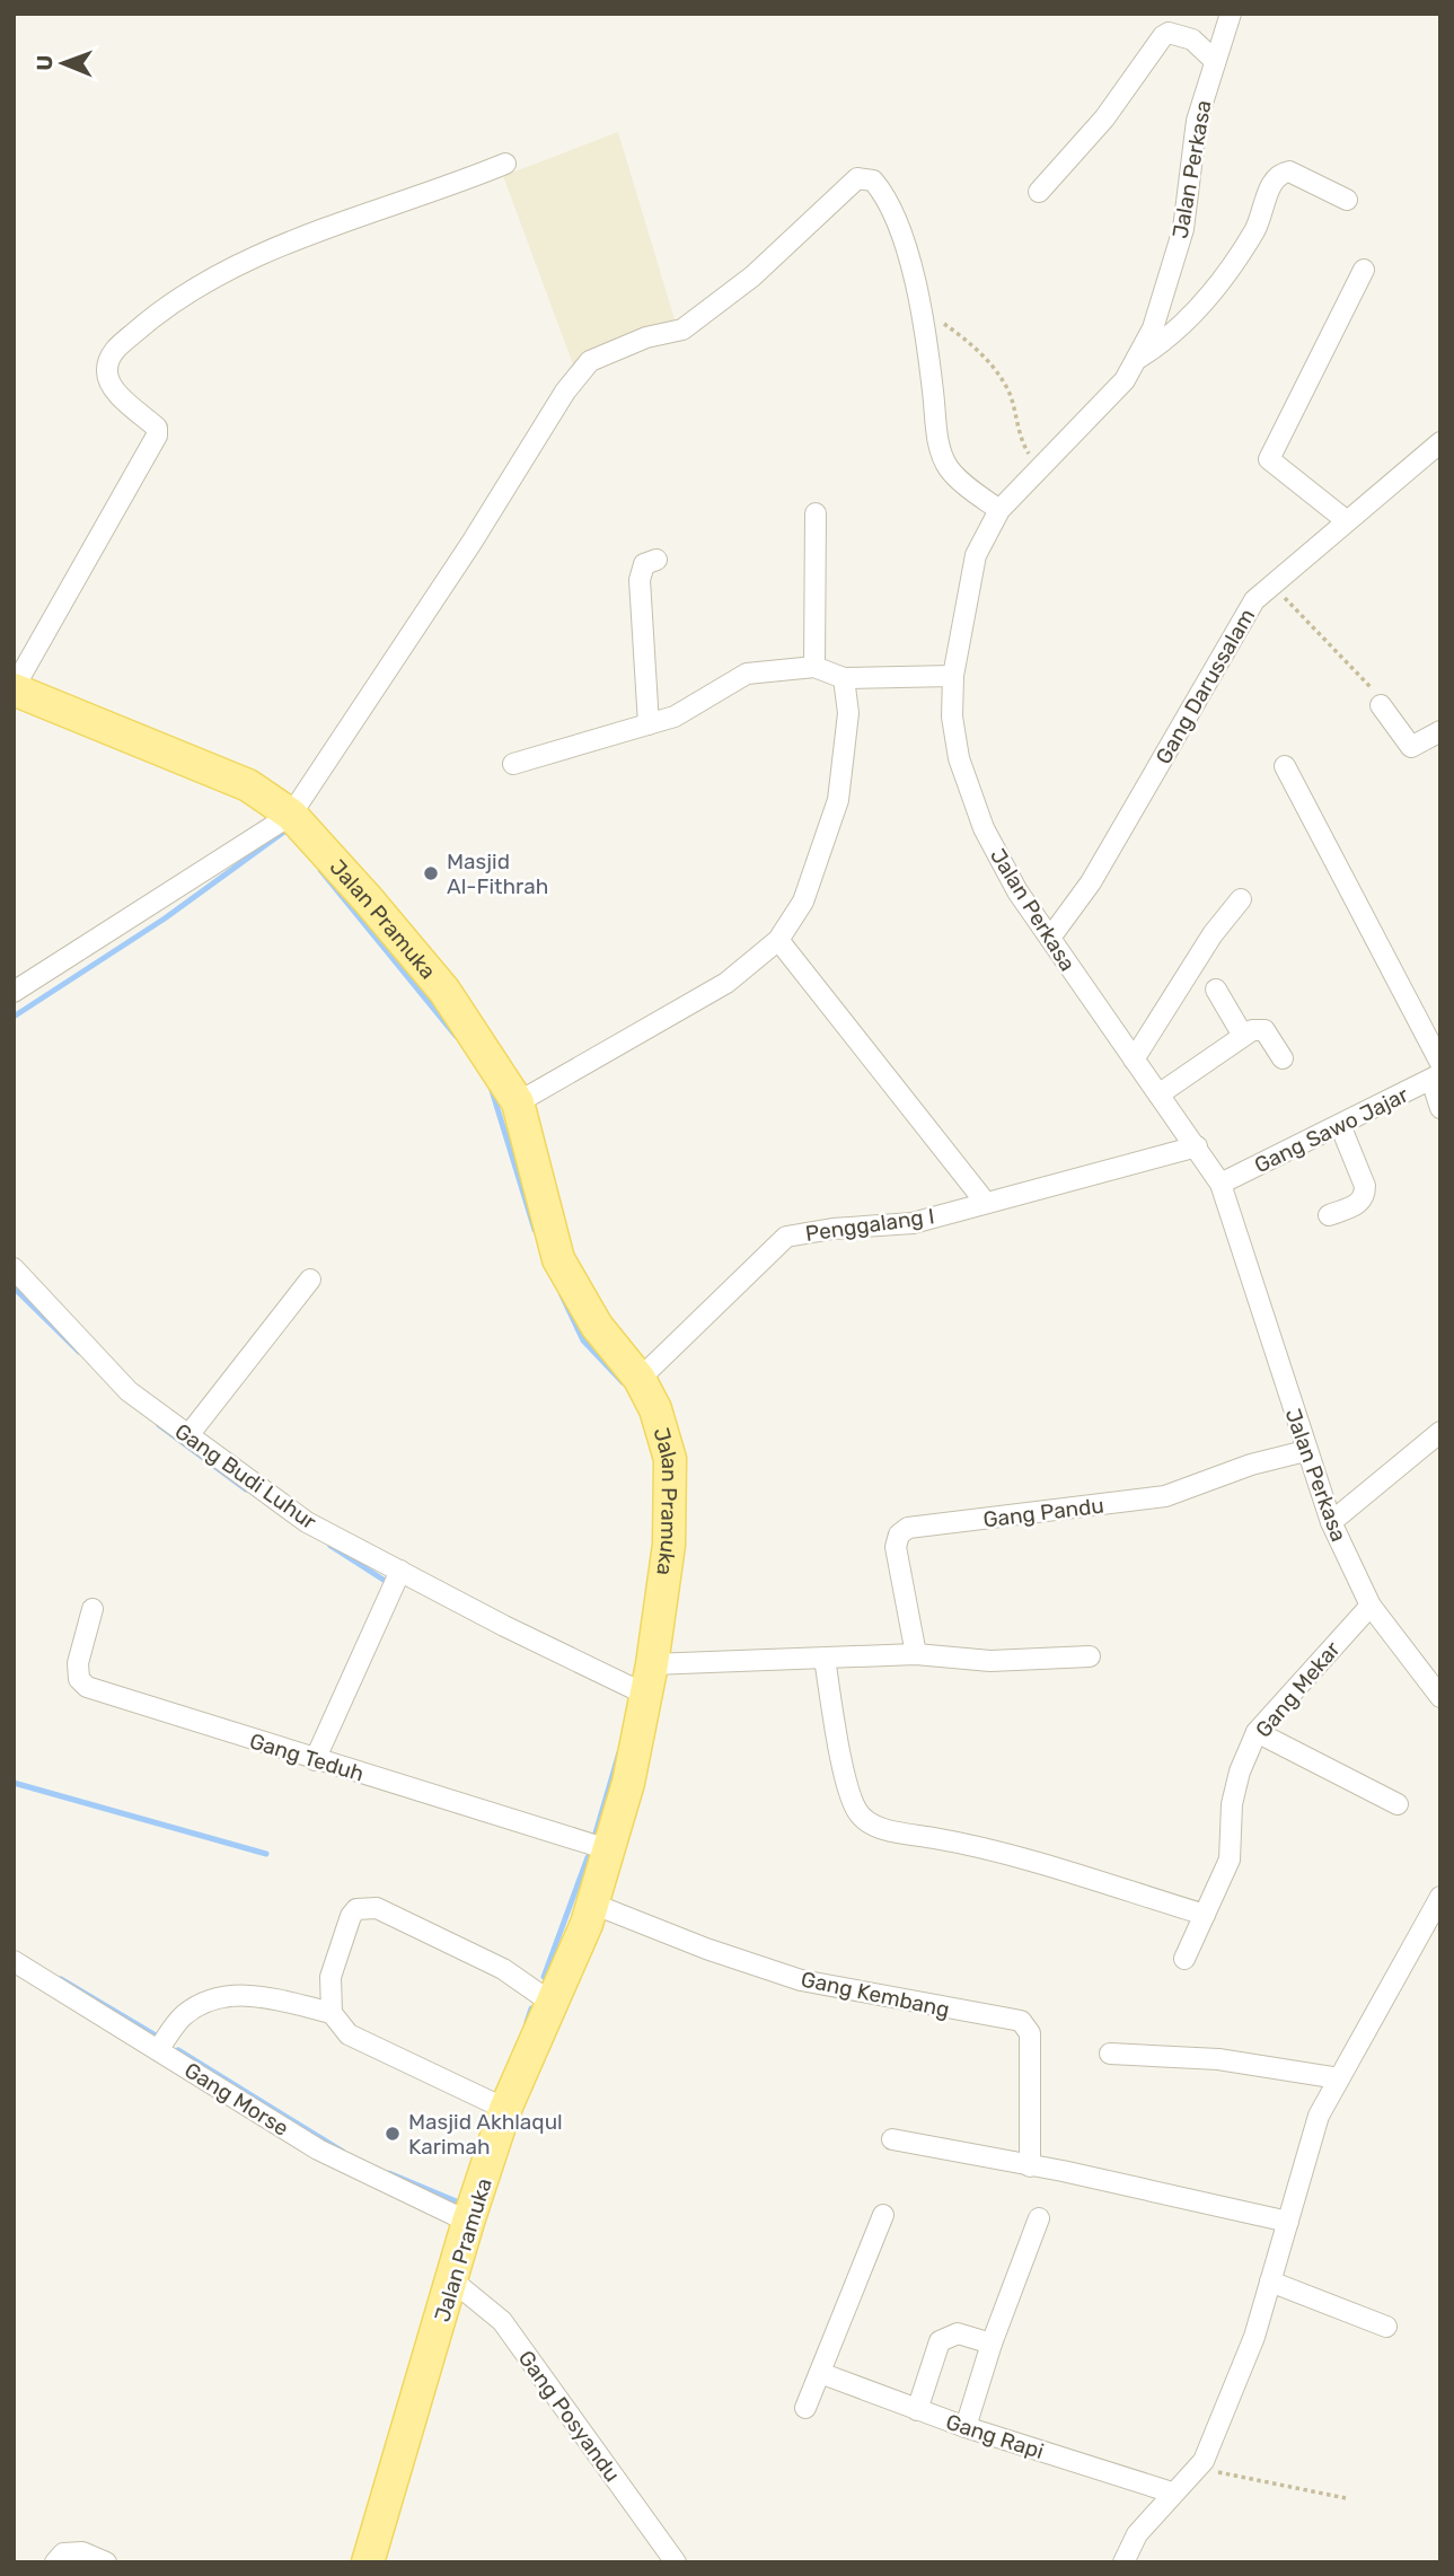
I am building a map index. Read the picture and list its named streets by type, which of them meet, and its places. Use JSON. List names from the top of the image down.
{
  "streets": {
    "main road": ["Jalan Pramuka"],
    "street": [
      "Jalan Perkasa",
      "Gang Darussalam",
      "Gang Sawo Jajar",
      "Penggalang I",
      "Gang Budi Luhur",
      "Gang Pandu",
      "Gang Mekar",
      "Gang Teduh",
      "Gang Kembang",
      "Gang Morse",
      "Gang Posyandu",
      "Gang Rapi"
    ]
  },
  "crossings": [
    ["Jalan Perkasa", "Gang Darussalam"],
    ["Jalan Perkasa", "Gang Sawo Jajar"],
    ["Jalan Perkasa", "Penggalang I"],
    ["Jalan Perkasa", "Gang Pandu"],
    ["Jalan Perkasa", "Gang Mekar"],
    ["Jalan Pramuka", "Penggalang I"],
    ["Jalan Pramuka", "Gang Budi Luhur"],
    ["Jalan Pramuka", "Gang Teduh"],
    ["Jalan Pramuka", "Gang Kembang"],
    ["Jalan Pramuka", "Gang Morse"],
    ["Jalan Pramuka", "Gang Posyandu"]
  ],
  "places": ["Masjid Al-Fithrah", "Masjid Akhlaqul Karimah"],
  "north": "left"
}
